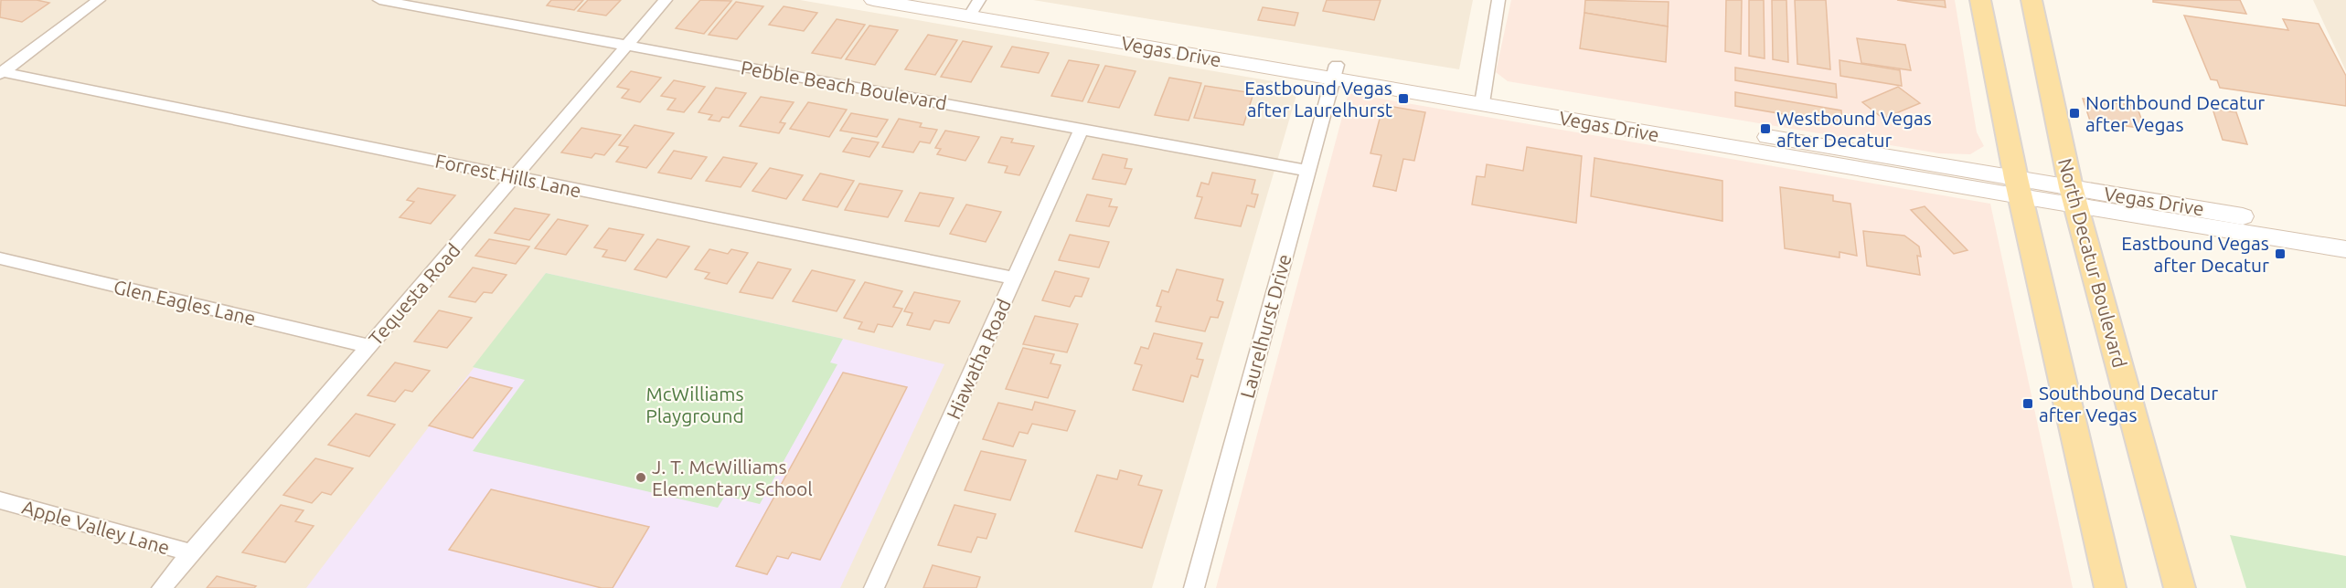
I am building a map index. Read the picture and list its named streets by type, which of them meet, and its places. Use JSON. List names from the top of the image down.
{
  "streets": {
    "main road": ["Vegas Drive", "North Decatur Boulevard"],
    "street": [
      "Pebble Beach Boulevard",
      "Forrest Hills Lane",
      "Tequesta Road",
      "Glen Eagles Lane",
      "Laurelhurst Drive",
      "Hiawatha Road",
      "Apple Valley Lane"
    ]
  },
  "crossings": [
    ["Vegas Drive", "North Decatur Boulevard"],
    ["Vegas Drive", "Laurelhurst Drive"],
    ["Pebble Beach Boulevard", "Tequesta Road"],
    ["Pebble Beach Boulevard", "Laurelhurst Drive"],
    ["Pebble Beach Boulevard", "Hiawatha Road"],
    ["Forrest Hills Lane", "Tequesta Road"],
    ["Forrest Hills Lane", "Hiawatha Road"],
    ["Tequesta Road", "Glen Eagles Lane"],
    ["Tequesta Road", "Apple Valley Lane"]
  ],
  "parks": ["McWilliams Playground"],
  "places": {
    "transit": [
      "Eastbound Vegas after Laurelhurst",
      "Northbound Decatur after Vegas",
      "Westbound Vegas after Decatur",
      "Eastbound Vegas after Decatur",
      "Southbound Decatur after Vegas"
    ],
    "other": ["J. T. McWilliams Elementary School"]
  }
}
